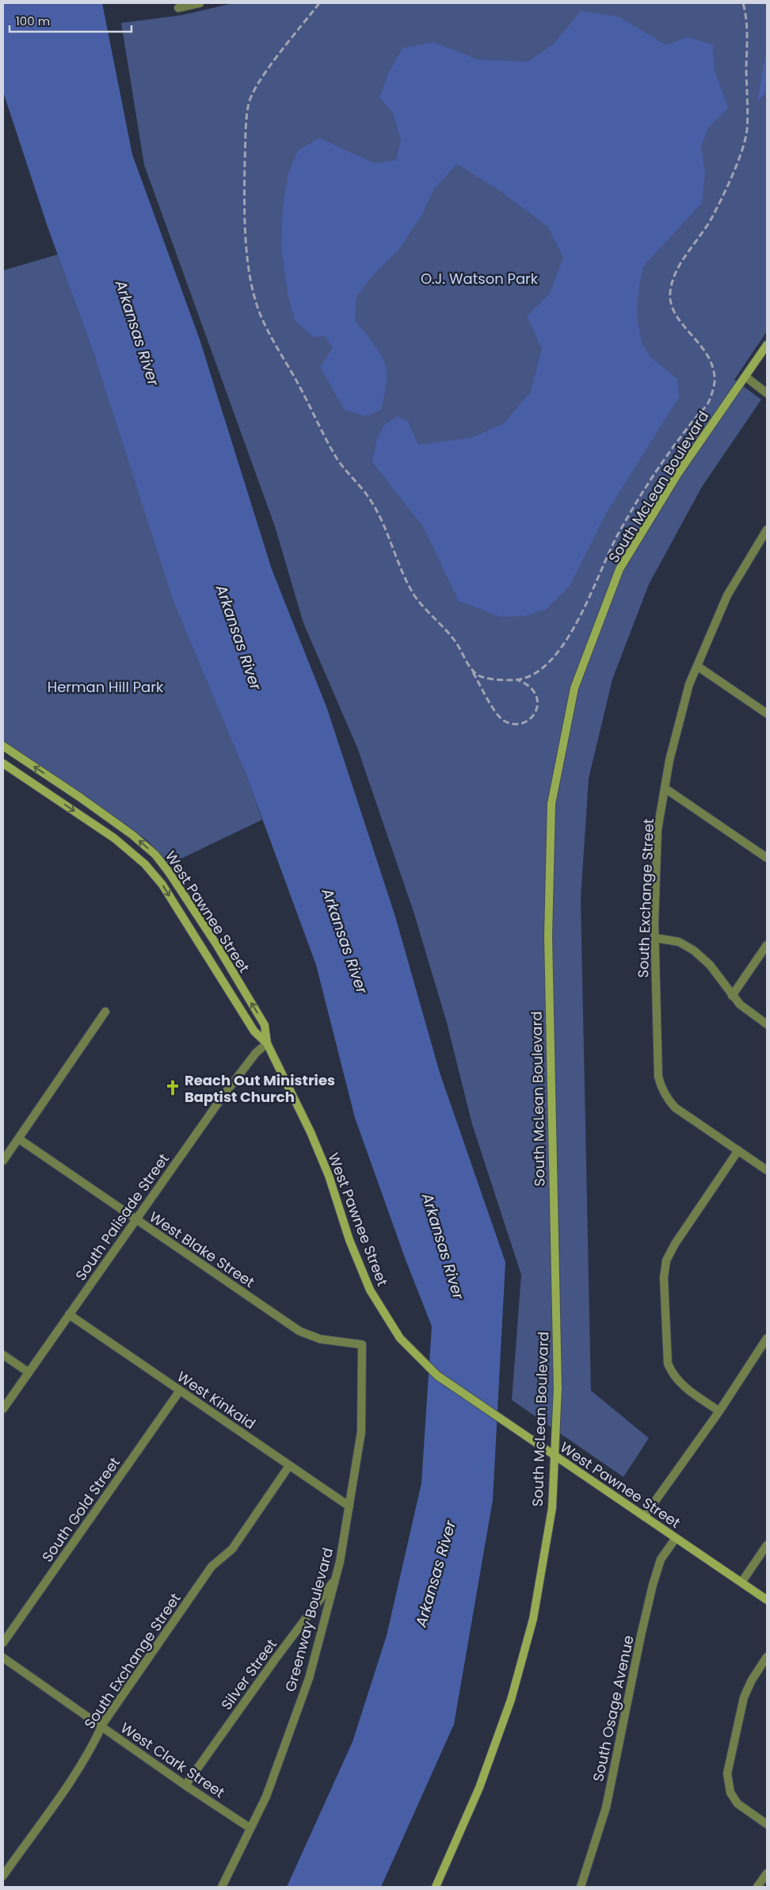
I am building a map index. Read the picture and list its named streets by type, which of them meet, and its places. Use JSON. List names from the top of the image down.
{
  "streets": {
    "main road": ["South McLean Boulevard", "West Pawnee Street"],
    "street": [
      "South Exchange Street",
      "South Palisade Street",
      "West Blake Street",
      "West Kinkaid",
      "South Gold Street",
      "Greenway Boulevard",
      "Silver Street",
      "South Osage Avenue",
      "West Clark Street"
    ]
  },
  "crossings": [
    ["South McLean Boulevard", "West Pawnee Street"],
    ["South Exchange Street", "West Kinkaid"],
    ["South Exchange Street", "West Clark Street"],
    ["West Pawnee Street", "South Palisade Street"],
    ["West Pawnee Street", "South Osage Avenue"],
    ["South Palisade Street", "West Blake Street"],
    ["South Palisade Street", "West Kinkaid"],
    ["West Blake Street", "Greenway Boulevard"],
    ["West Kinkaid", "South Gold Street"],
    ["West Kinkaid", "Greenway Boulevard"],
    ["Greenway Boulevard", "Silver Street"],
    ["Greenway Boulevard", "West Clark Street"],
    ["Silver Street", "West Clark Street"]
  ],
  "water": ["Arkansas River"],
  "parks": ["O.J. Watson Park", "Herman Hill Park"],
  "places": {
    "church": ["Reach Out Ministries Baptist Church"]
  },
  "scale_bar": "100 m"
}
